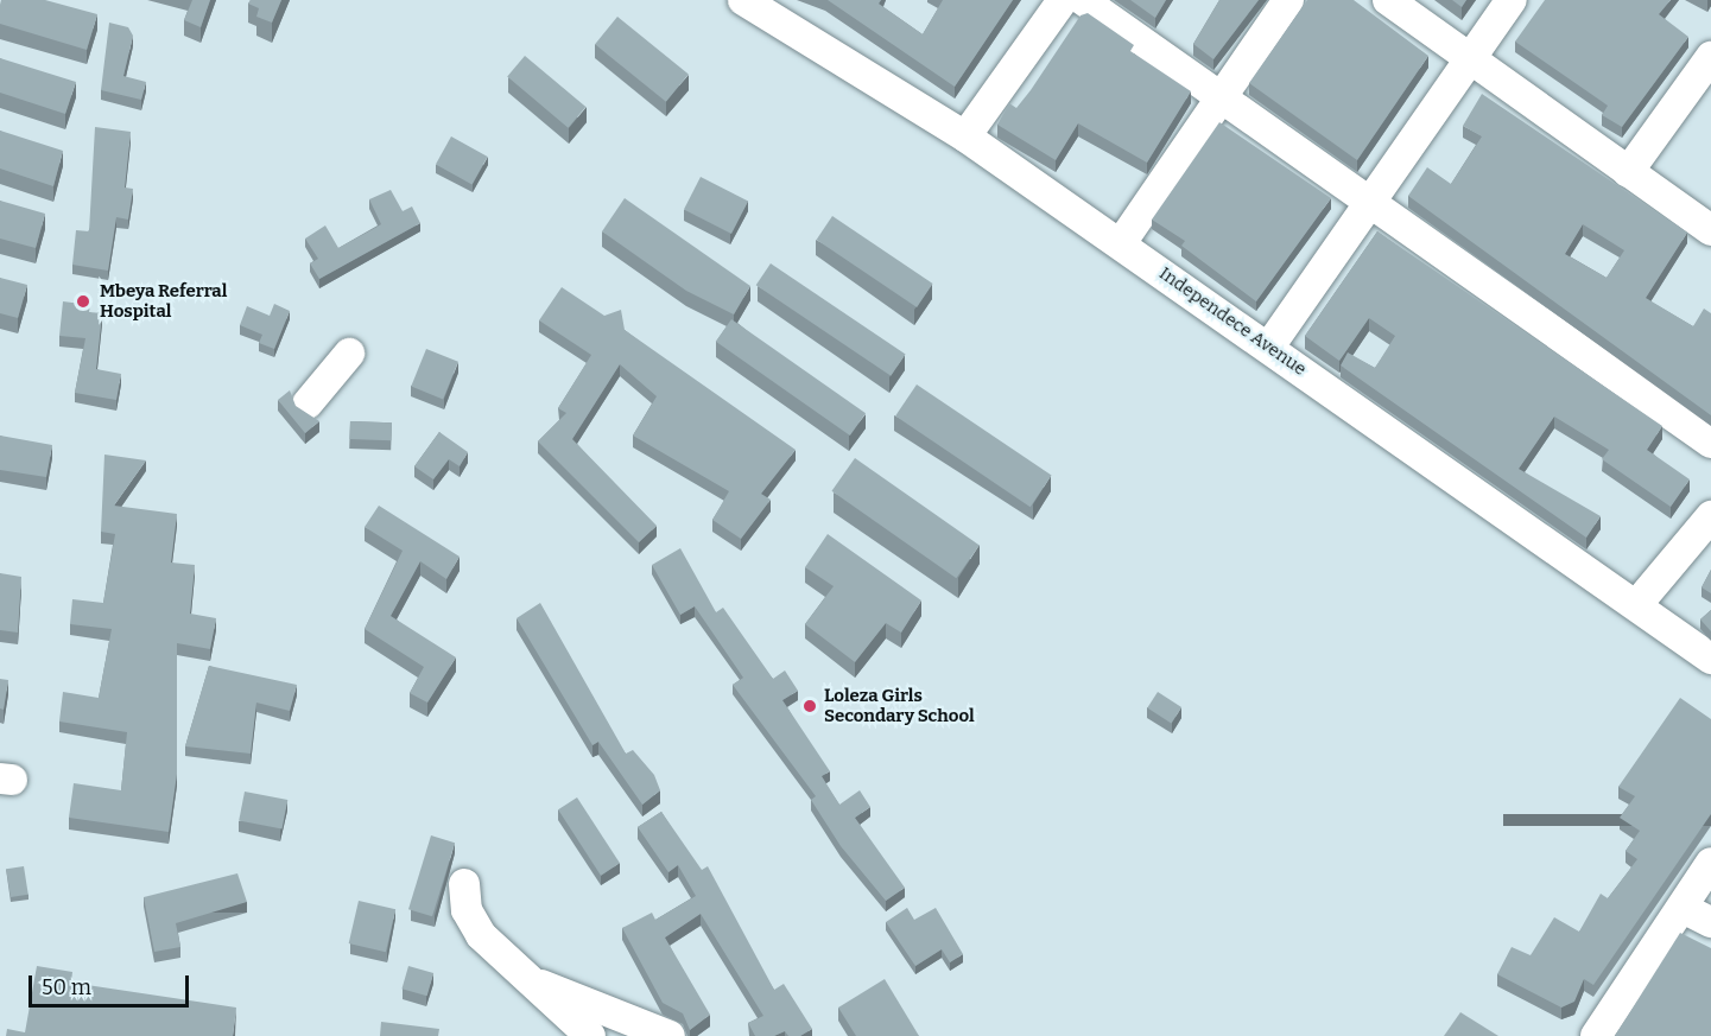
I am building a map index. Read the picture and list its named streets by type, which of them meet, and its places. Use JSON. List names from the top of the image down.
{
  "streets": {
    "street": ["Independece Avenue"]
  },
  "places": ["Mbeya Referral Hospital", "Loleza Girls Secondary School"],
  "scale_bar": "50 m"
}
